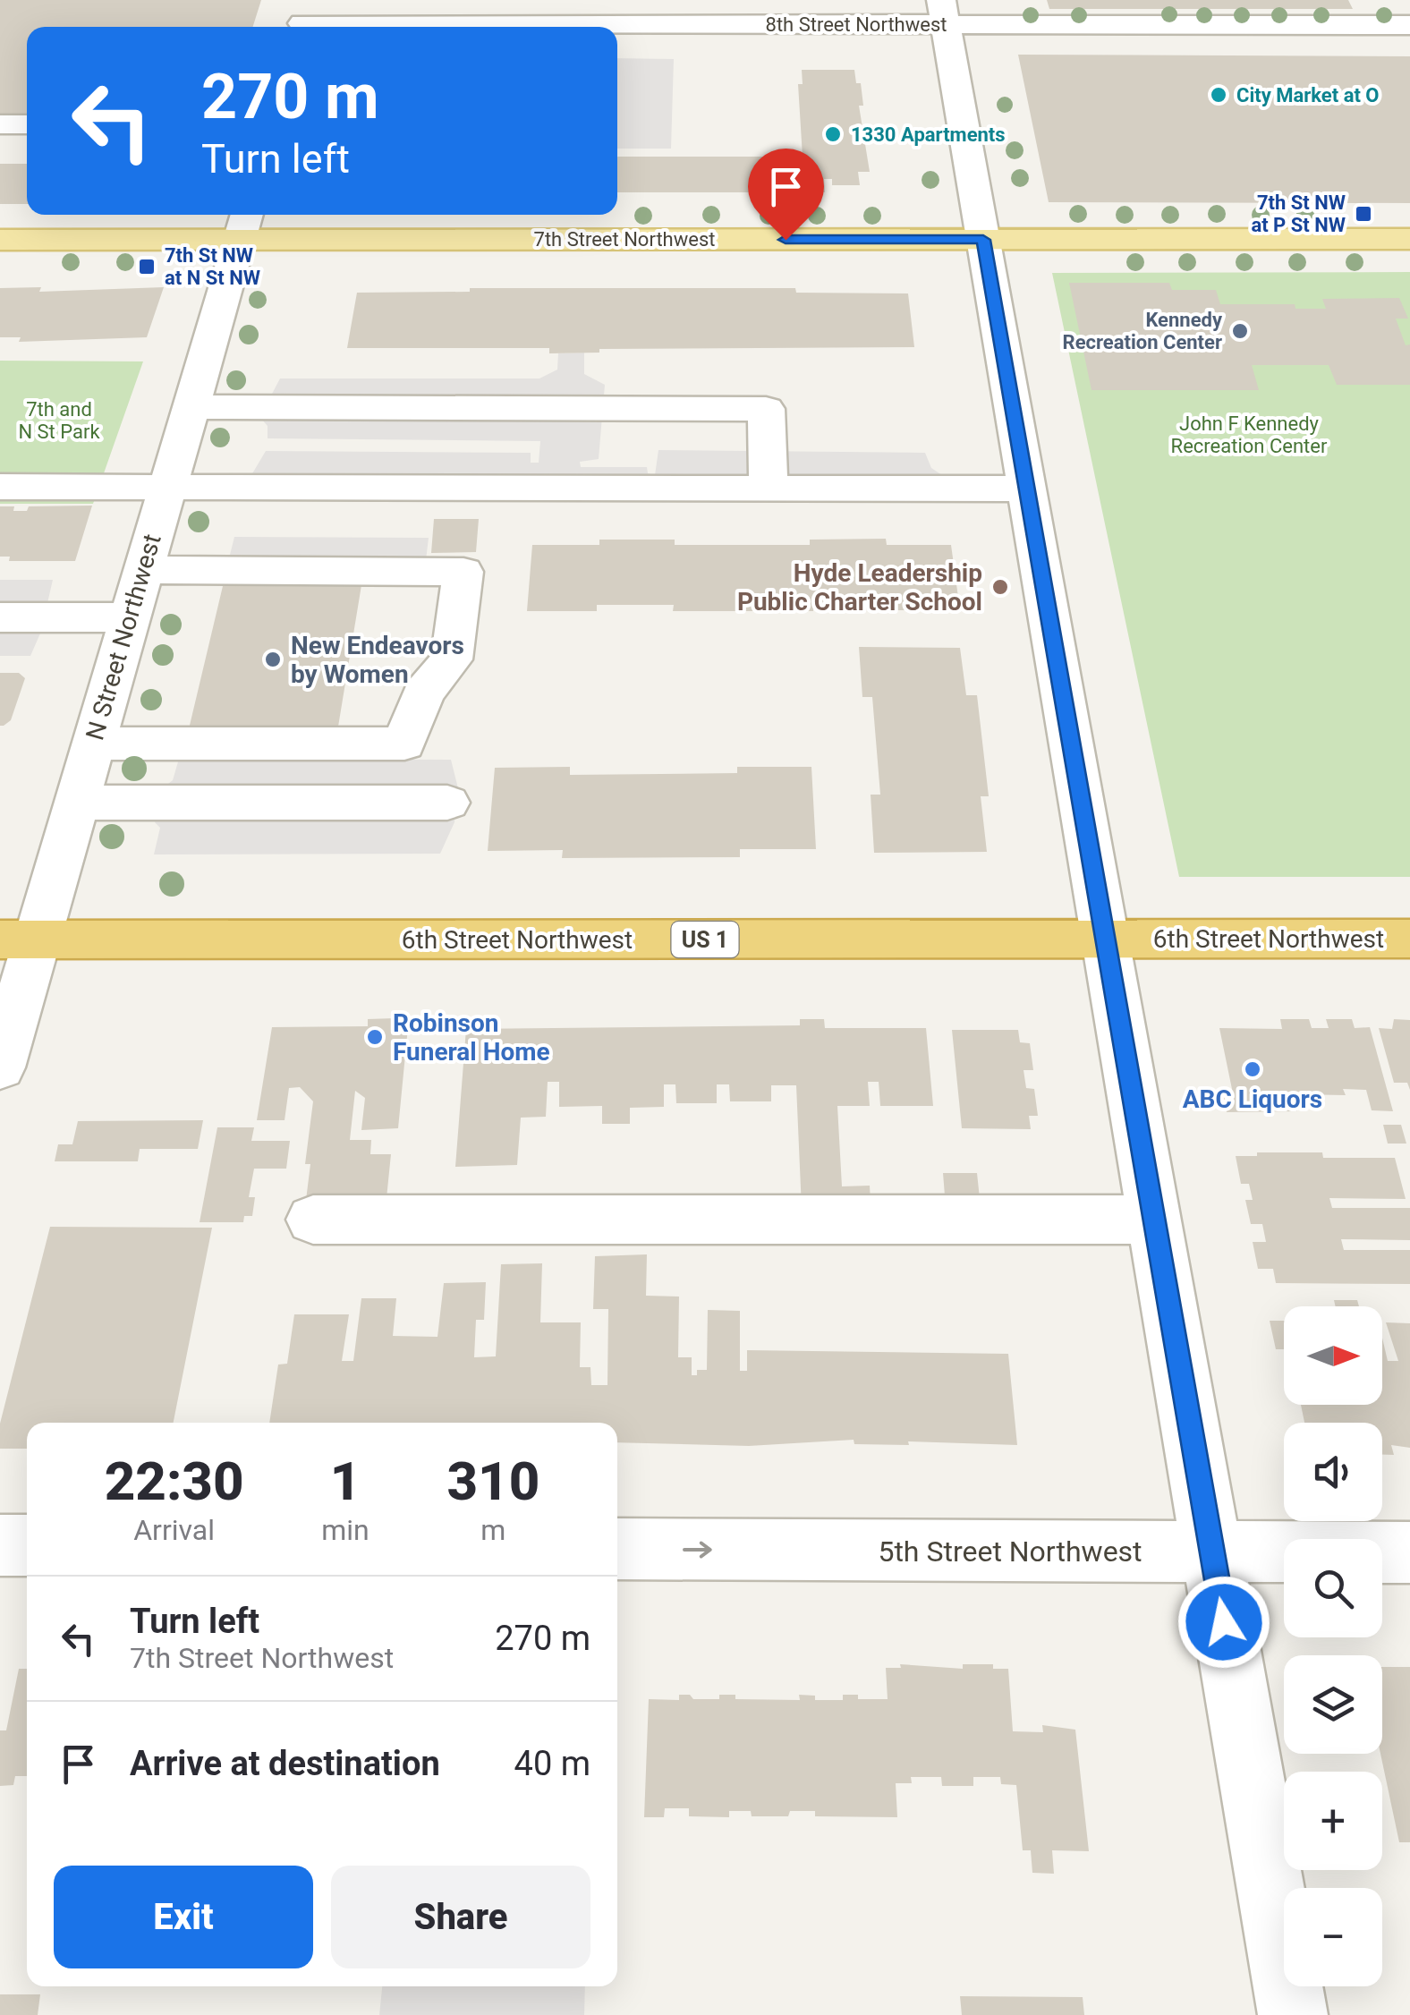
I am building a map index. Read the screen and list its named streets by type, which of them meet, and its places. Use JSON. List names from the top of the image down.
{
  "streets": {
    "highway": ["6th Street Northwest", "US 1"],
    "main road": ["7th Street Northwest"],
    "street": ["8th Street Northwest", "N Street Northwest", "5th Street Northwest"]
  },
  "crossings": [
    ["7th Street Northwest", "N Street Northwest"],
    ["N Street Northwest", "6th Street Northwest"]
  ],
  "parks": ["7th and N St Park", "John F Kennedy Recreation Center"],
  "places": {
    "other": [
      "City Market at O",
      "1330 Apartments",
      "Kennedy Recreation Center",
      "Hyde Leadership Public Charter School",
      "New Endeavors by Women",
      "Robinson Funeral Home",
      "ABC Liquors"
    ],
    "transit": ["7th St NW at P St NW", "7th St NW at N St NW"]
  },
  "north": "right",
  "page": {
    "turn": ["270 m", "Turn left"],
    "map_buttons": ["+", "−"],
    "eta": [
      "22:30",
      "Arrival",
      "1",
      "min",
      "310",
      "m"
    ],
    "list": [
      {
        "name": "Turn left",
        "note": "7th Street Northwest",
        "value": "270 m"
      },
      {
        "name": "Arrive at destination",
        "value": "40 m"
      }
    ],
    "buttons": ["Exit", "Share"]
  }
}
